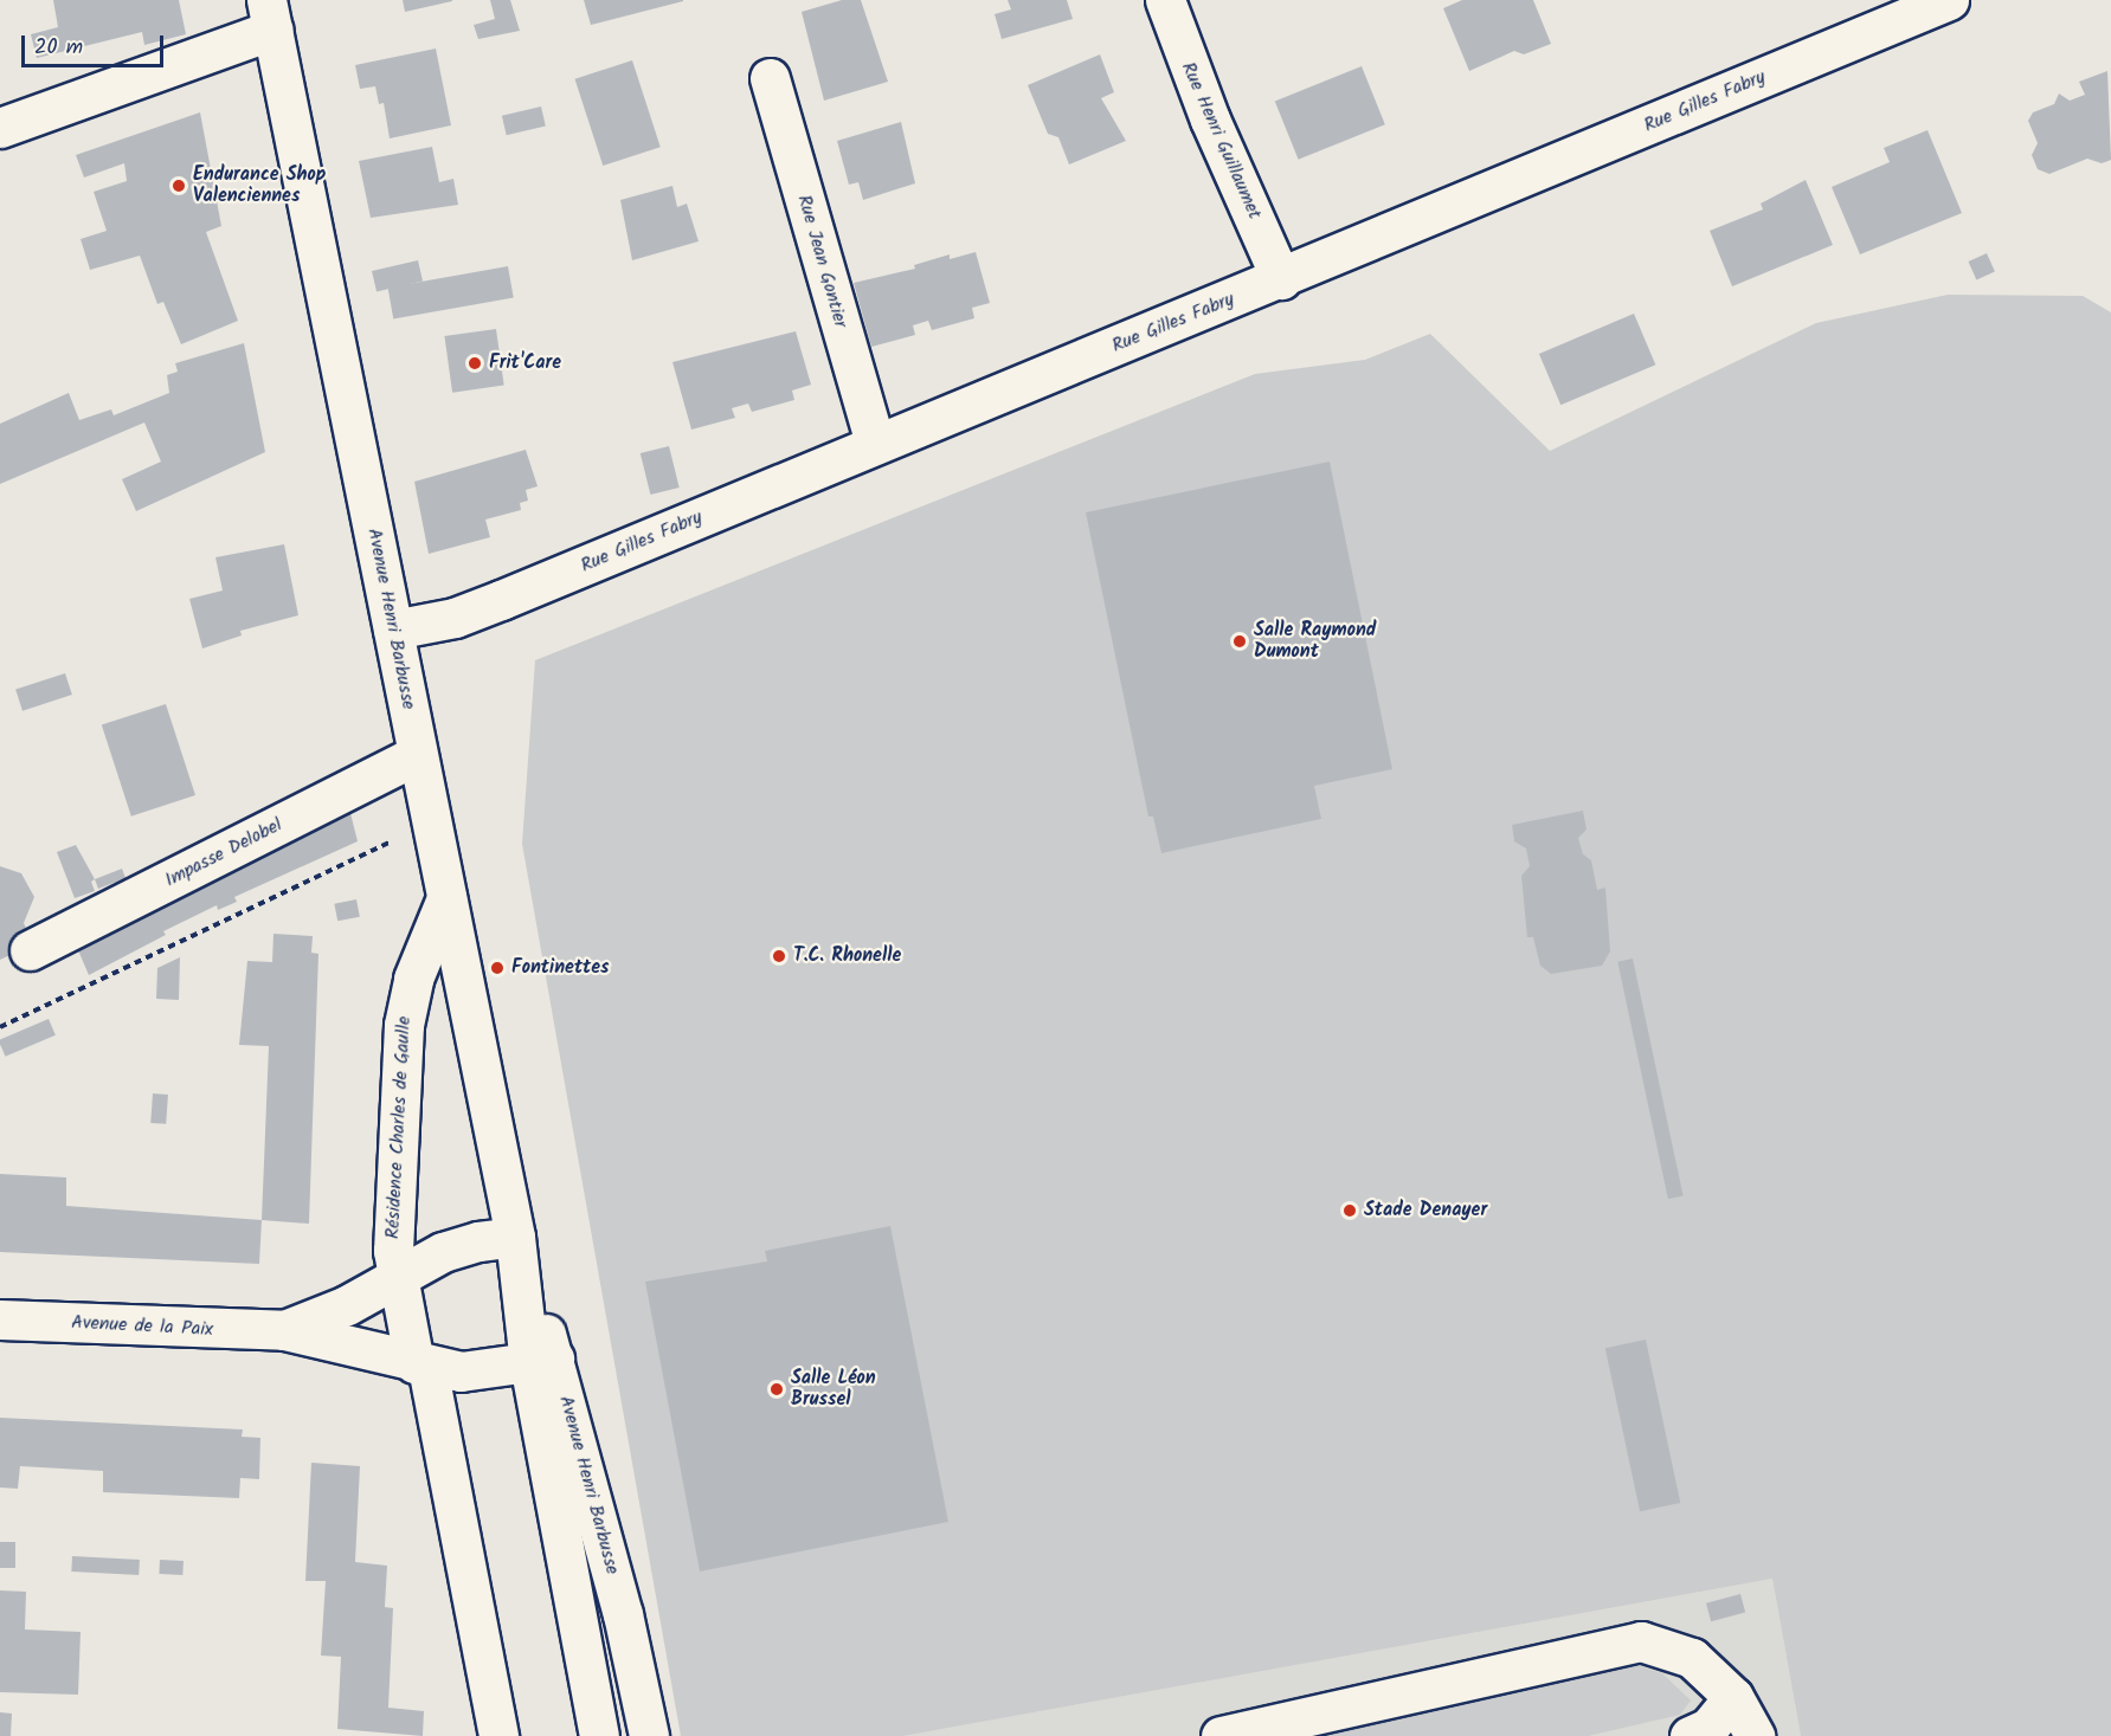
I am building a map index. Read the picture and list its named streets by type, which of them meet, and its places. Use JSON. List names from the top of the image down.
{
  "streets": {
    "street": [
      "Rue Gilles Fabry",
      "Rue Henri Guillaumet",
      "Rue Jean Gontier",
      "Avenue Henri Barbusse",
      "Impasse Delobel",
      "Résidence Charles de Gaulle",
      "Avenue de la Paix"
    ]
  },
  "crossings": [
    ["Rue Gilles Fabry", "Rue Henri Guillaumet"],
    ["Rue Gilles Fabry", "Rue Jean Gontier"],
    ["Rue Gilles Fabry", "Avenue Henri Barbusse"],
    ["Avenue Henri Barbusse", "Impasse Delobel"],
    ["Avenue Henri Barbusse", "Résidence Charles de Gaulle"],
    ["Avenue Henri Barbusse", "Avenue de la Paix"],
    ["Résidence Charles de Gaulle", "Avenue de la Paix"]
  ],
  "places": [
    "Endurance Shop Valenciennes",
    "Frit'Care",
    "Salle Raymond Dumont",
    "T.C. Rhonelle",
    "Fontinettes",
    "Stade Denayer",
    "Salle Léon Brussel"
  ],
  "scale_bar": "20 m"
}
